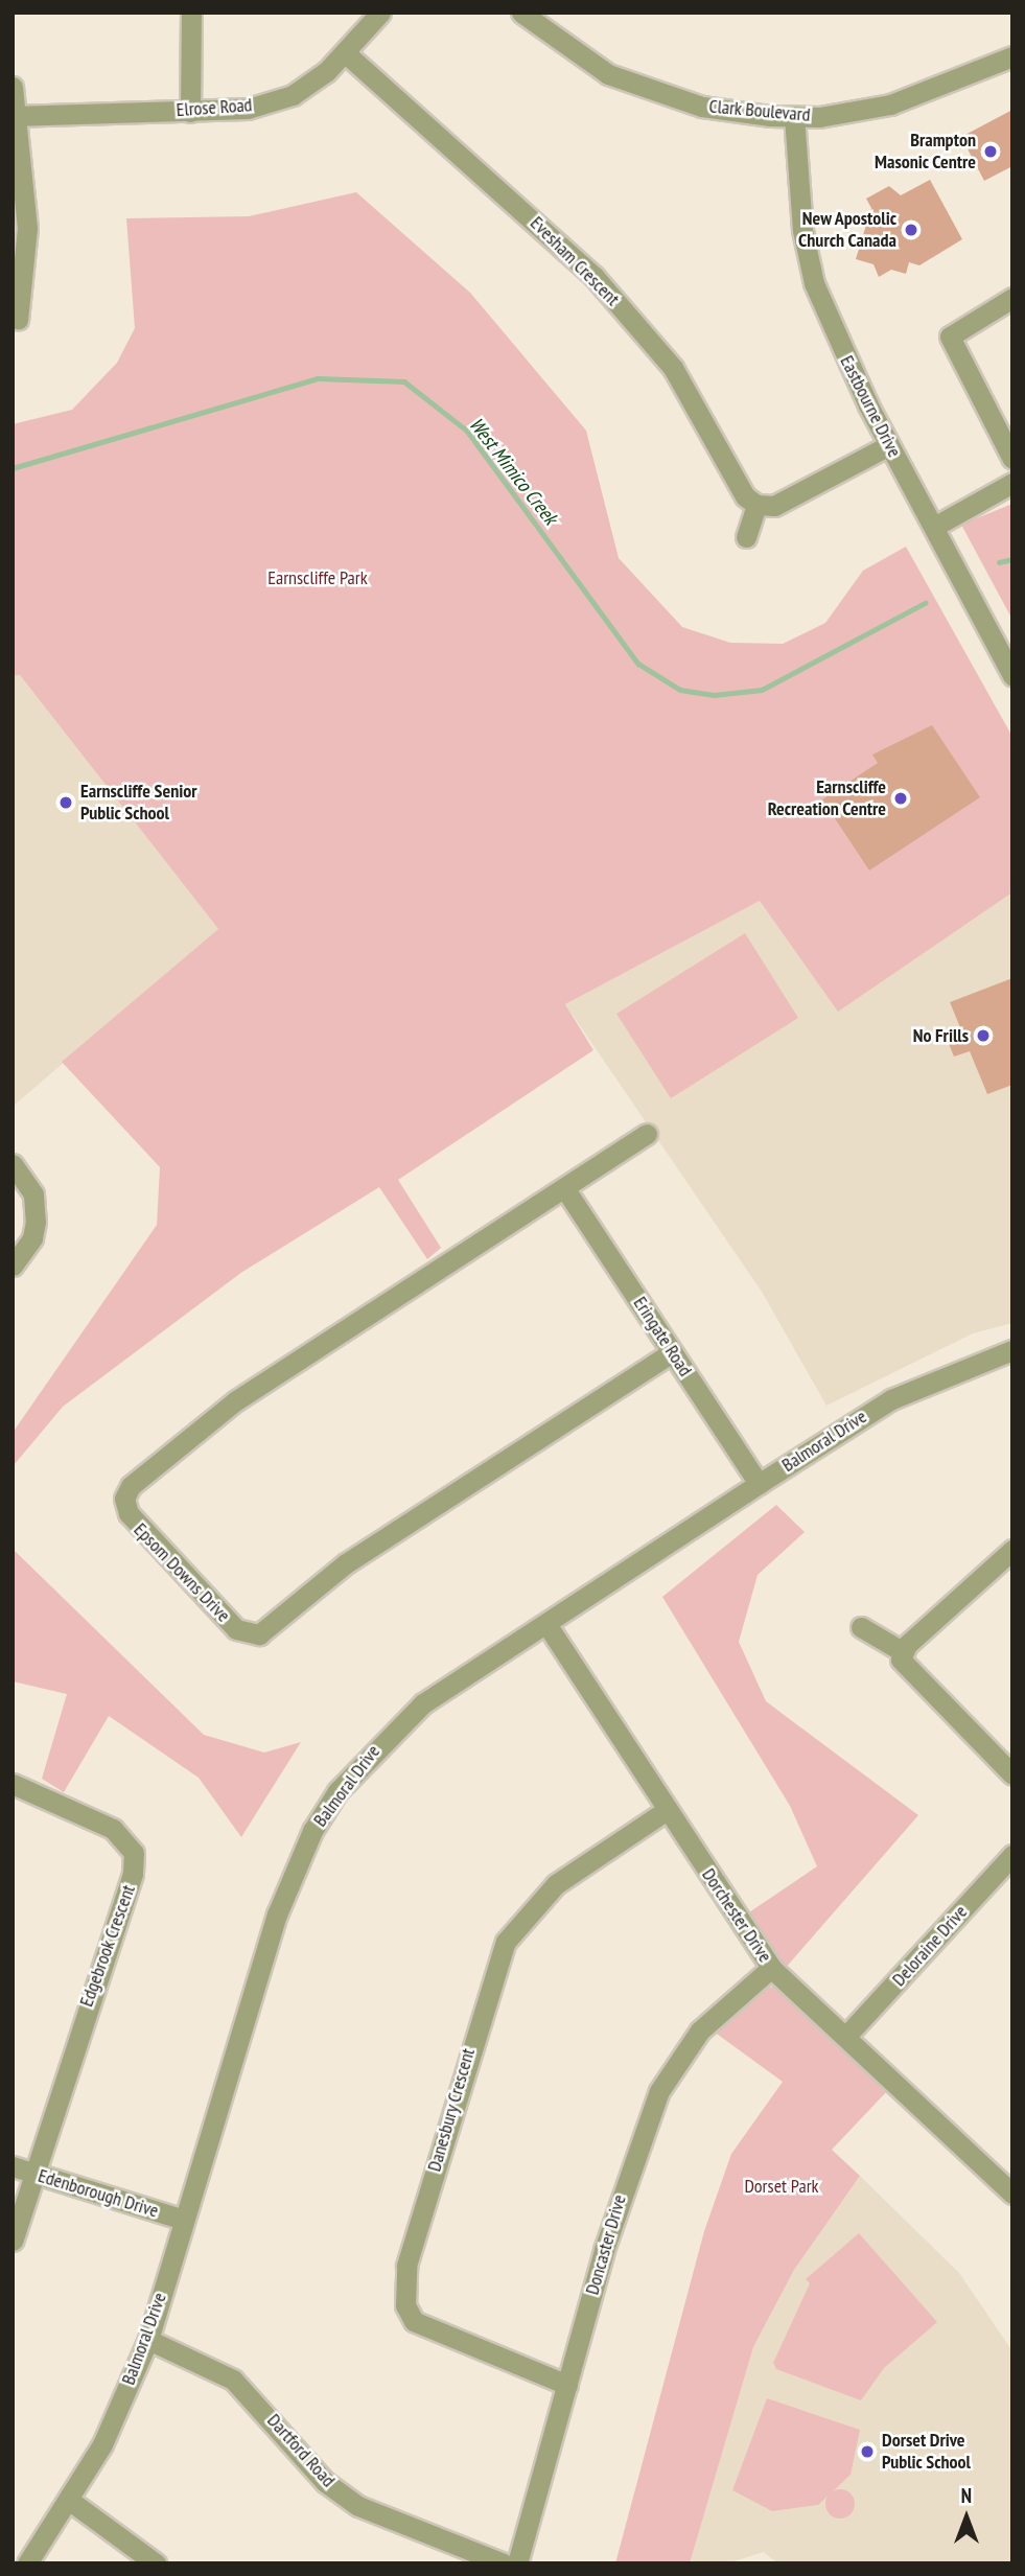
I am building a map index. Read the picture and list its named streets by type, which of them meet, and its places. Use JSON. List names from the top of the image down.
{
  "streets": {
    "street": [
      "Elrose Road",
      "Clark Boulevard",
      "Evesham Crescent",
      "Eastbourne Drive",
      "Eringate Road",
      "Balmoral Drive",
      "Epsom Downs Drive",
      "Dorchester Drive",
      "Edgebrook Crescent",
      "Deloraine Drive",
      "Danesbury Crescent",
      "Edenborough Drive",
      "Doncaster Drive",
      "Dartford Road"
    ]
  },
  "crossings": [
    ["Elrose Road", "Evesham Crescent"],
    ["Clark Boulevard", "Eastbourne Drive"],
    ["Eringate Road", "Balmoral Drive"],
    ["Eringate Road", "Epsom Downs Drive"],
    ["Balmoral Drive", "Dorchester Drive"],
    ["Balmoral Drive", "Edenborough Drive"],
    ["Balmoral Drive", "Dartford Road"],
    ["Dorchester Drive", "Deloraine Drive"],
    ["Dorchester Drive", "Danesbury Crescent"],
    ["Dorchester Drive", "Doncaster Drive"],
    ["Edgebrook Crescent", "Edenborough Drive"],
    ["Danesbury Crescent", "Doncaster Drive"]
  ],
  "water": ["West Mimico Creek"],
  "parks": ["Earnscliffe Park", "Dorset Park"],
  "places": [
    "Brampton Masonic Centre",
    "New Apostolic Church Canada",
    "Earnscliffe Recreation Centre",
    "Earnscliffe Senior Public School",
    "No Frills",
    "Dorset Drive Public School"
  ],
  "north": "top"
}
